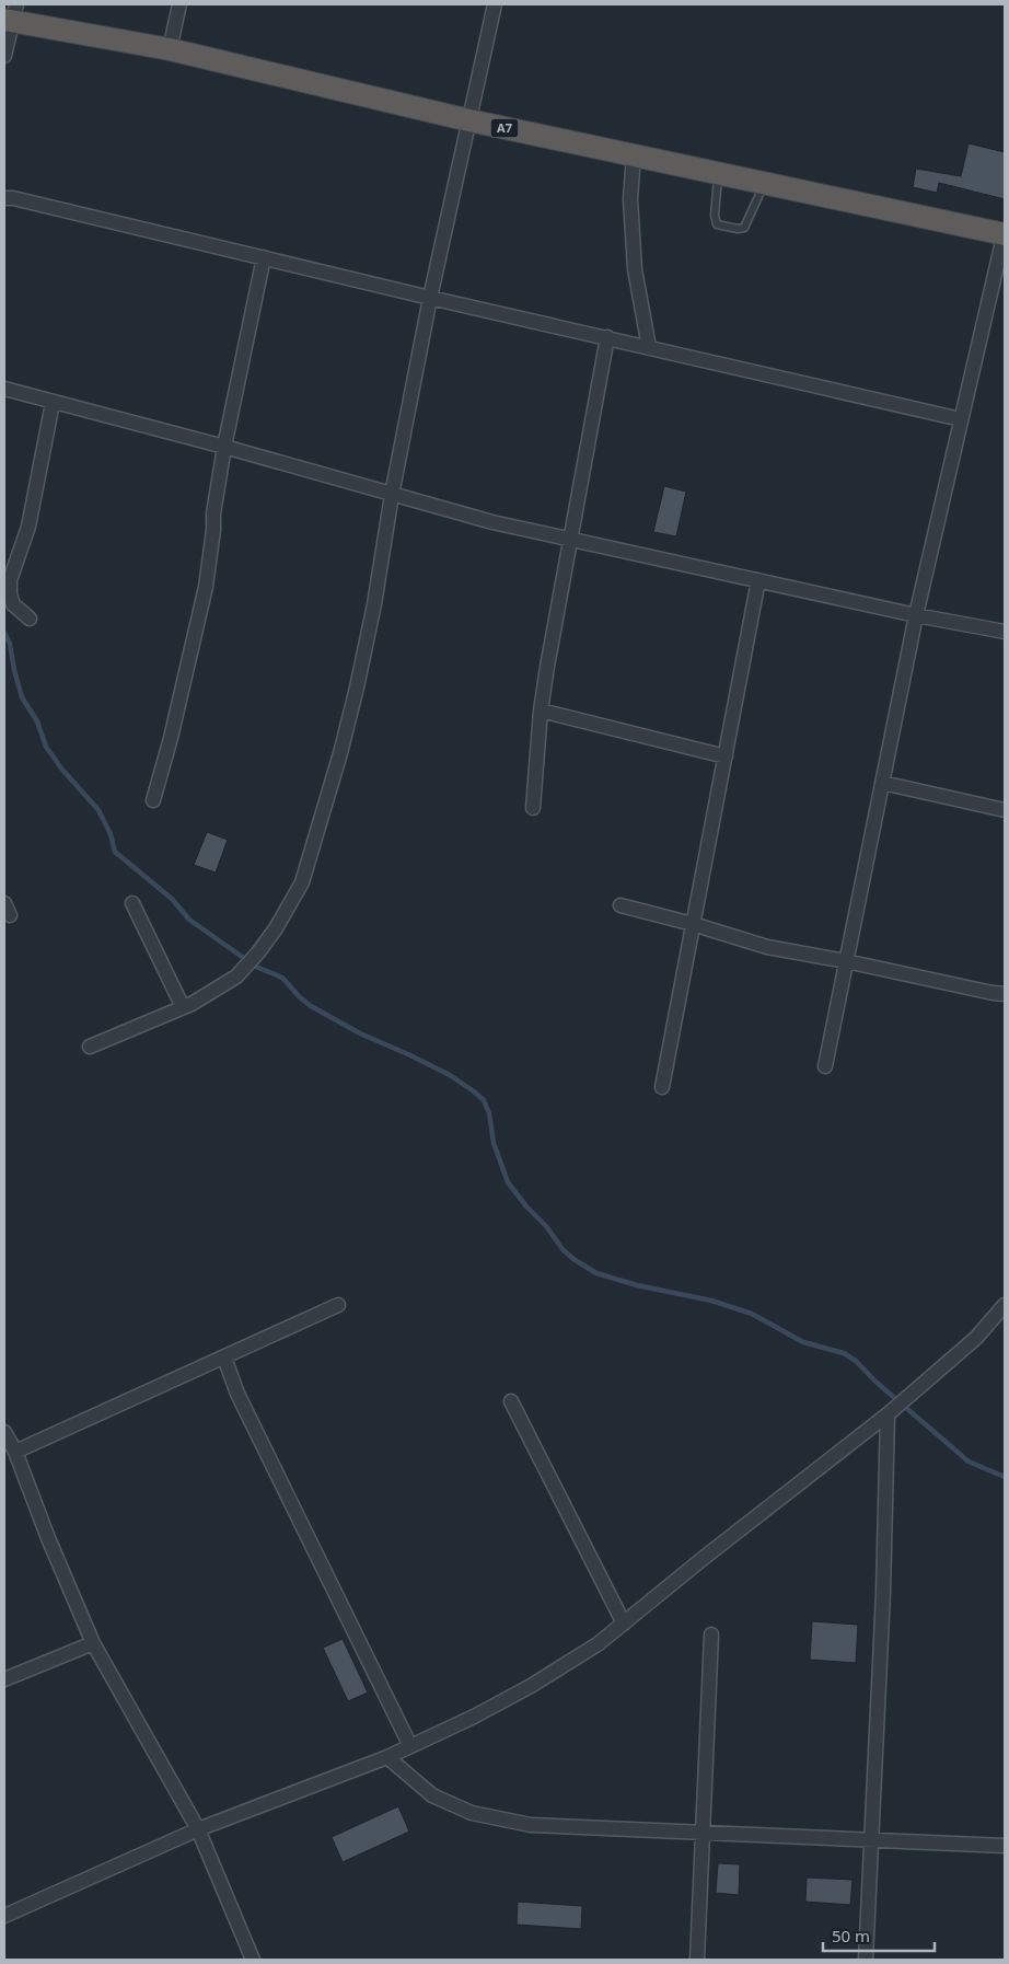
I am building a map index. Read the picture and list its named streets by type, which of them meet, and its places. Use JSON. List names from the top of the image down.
{
  "streets": {
    "highway": ["A7"]
  },
  "scale_bar": "50 m"
}
